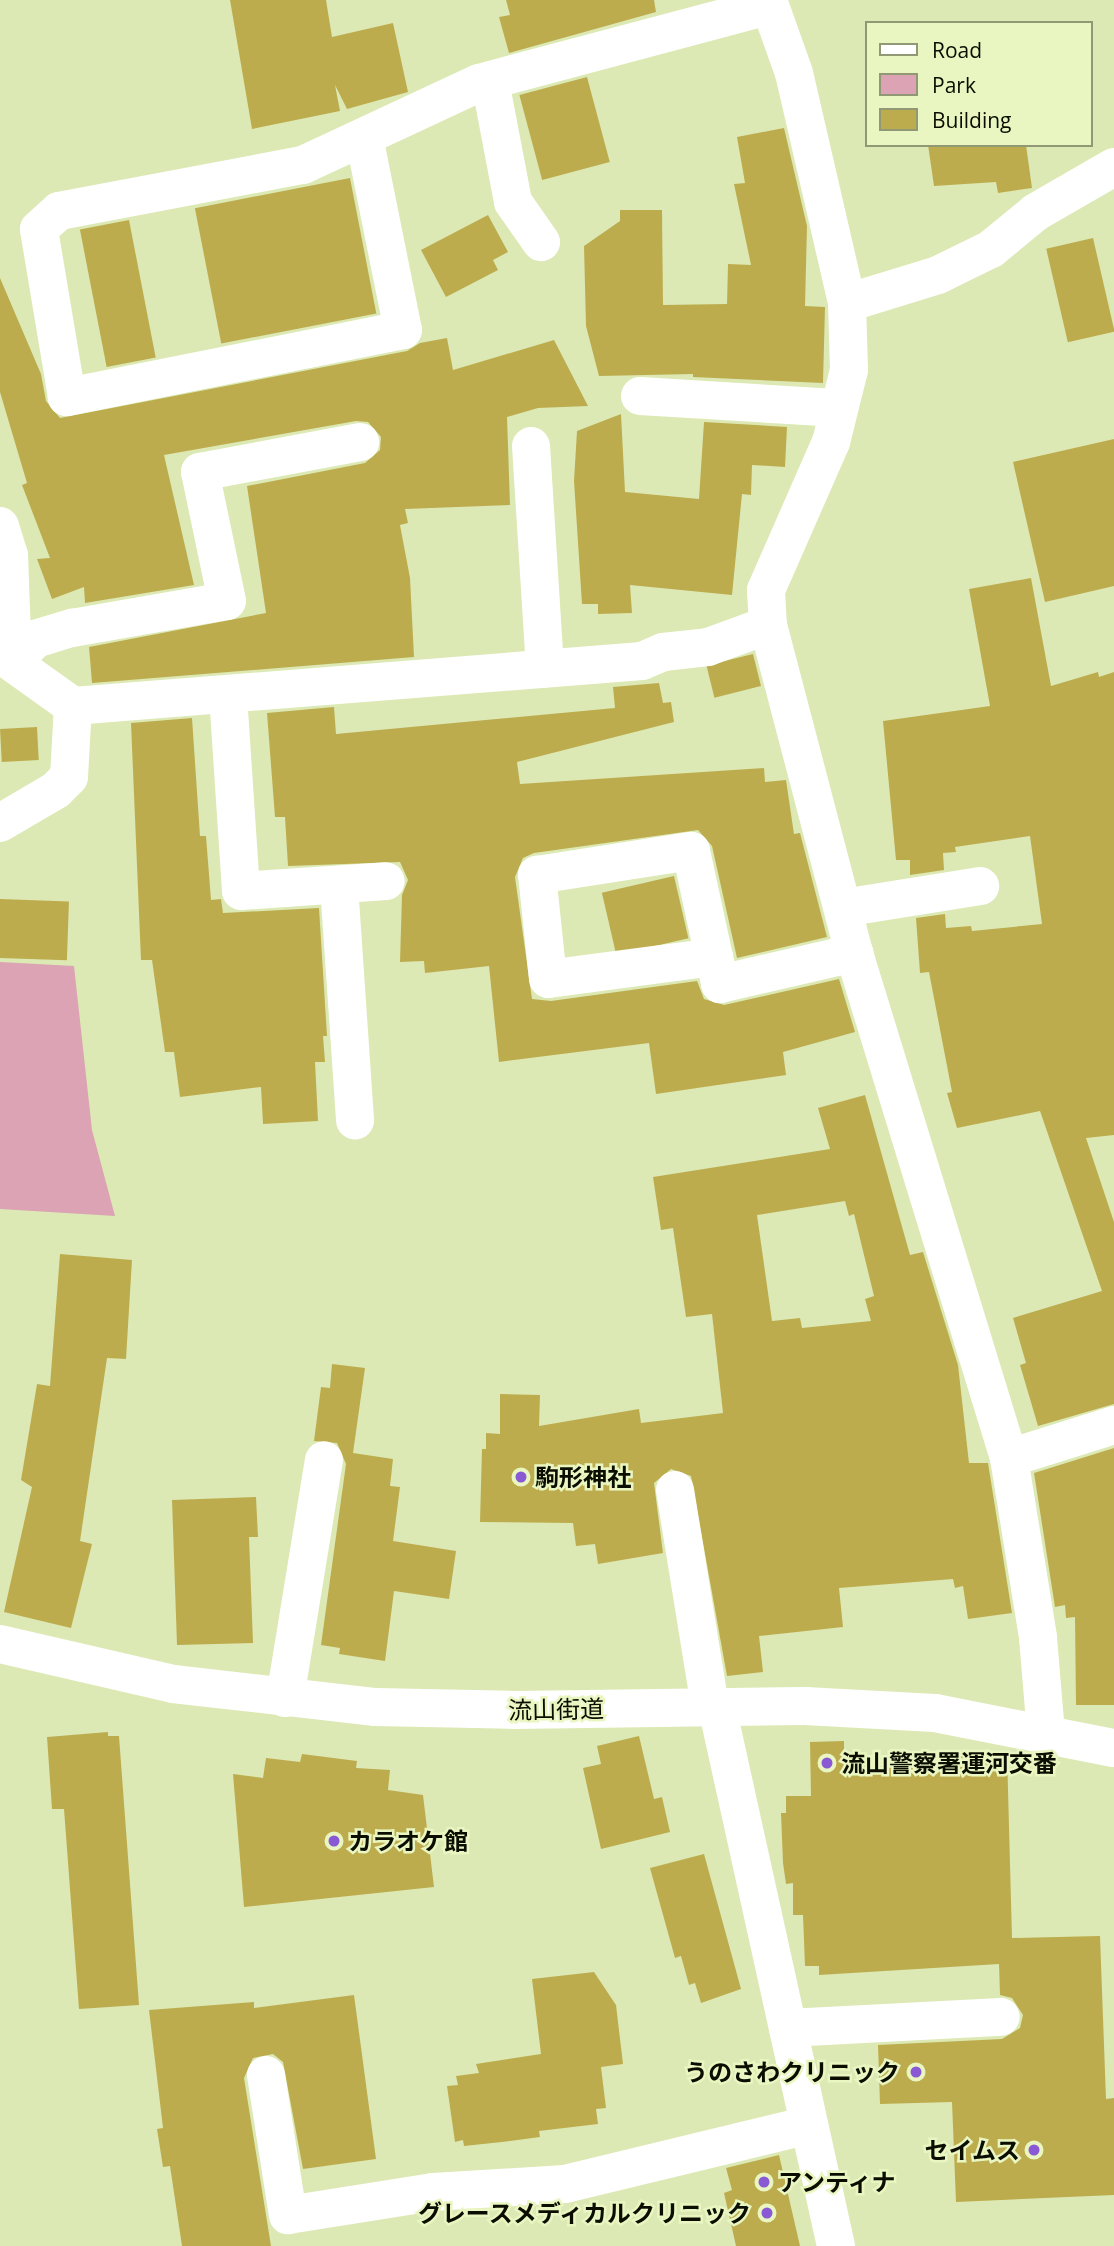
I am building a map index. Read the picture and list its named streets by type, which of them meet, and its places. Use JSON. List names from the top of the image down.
{
  "streets": {
    "street": ["流山街道"]
  },
  "places": [
    "駒形神社",
    "流山警察署運河交番",
    "カラオケ館",
    "うのさわクリニック",
    "セイムス",
    "アンティナ",
    "グレースメディカルクリニック"
  ],
  "legend": ["Road", "Park", "Building"]
}
